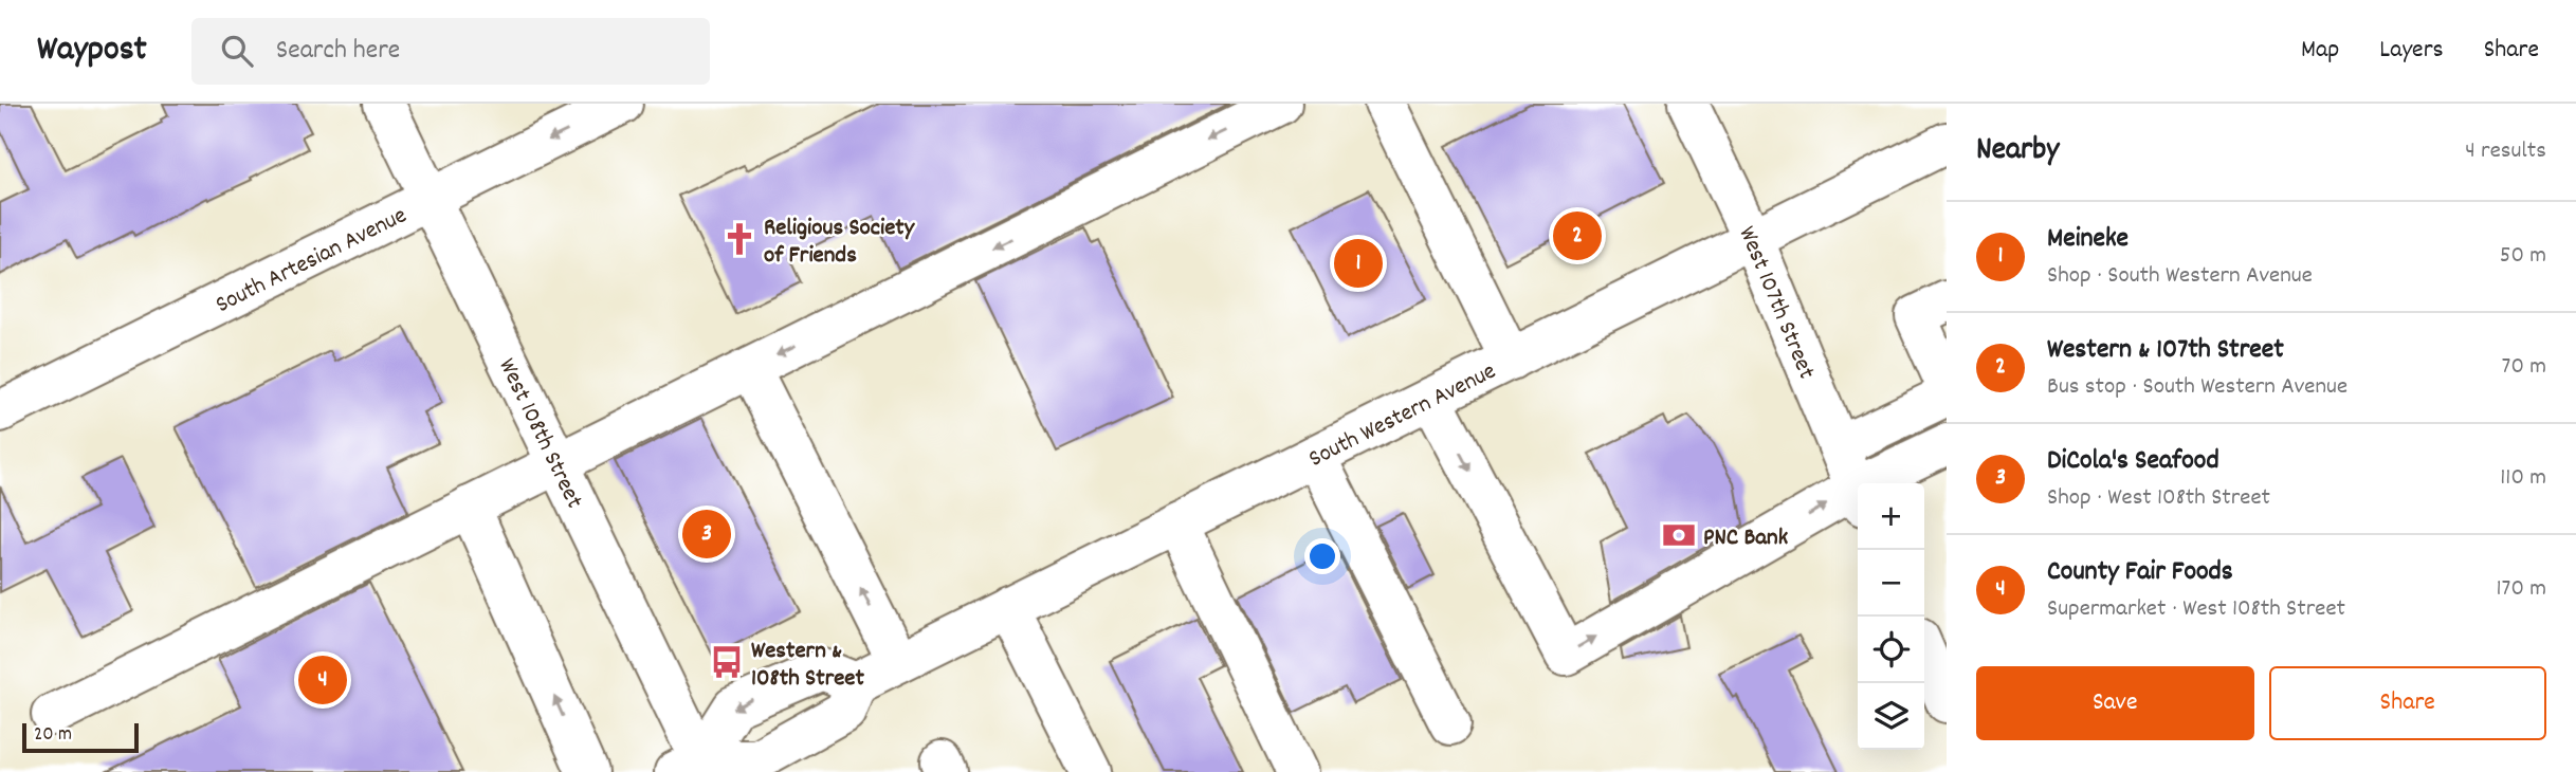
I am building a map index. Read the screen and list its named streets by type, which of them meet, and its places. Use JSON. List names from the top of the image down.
{
  "streets": {
    "street": [
      "South Artesian Avenue",
      "West 107th Street",
      "South Western Avenue",
      "West 108th Street"
    ]
  },
  "crossings": [
    ["South Artesian Avenue", "West 108th Street"],
    ["West 107th Street", "South Western Avenue"]
  ],
  "places": {
    "church": ["Religious Society of Friends"],
    "bank": ["PNC Bank"],
    "bus stop": ["Western & 108th Street"]
  },
  "scale_bar": "20 m",
  "page": {
    "header": "Waypost",
    "search": "Search here",
    "nav": ["Map", "Layers", "Share"],
    "heading": ["Nearby", "4 results"],
    "list": [
      {
        "mark": "1",
        "name": "Meineke",
        "note": "Shop · South Western Avenue",
        "value": "50 m"
      },
      {
        "mark": "2",
        "name": "Western & 107th Street",
        "note": "Bus stop · South Western Avenue",
        "value": "70 m"
      },
      {
        "mark": "3",
        "name": "DiCola's Seafood",
        "note": "Shop · West 108th Street",
        "value": "110 m"
      },
      {
        "mark": "4",
        "name": "County Fair Foods",
        "note": "Supermarket · West 108th Street",
        "value": "170 m"
      }
    ],
    "pins": [
      "2",
      "1",
      "3",
      "4"
    ],
    "map_buttons": ["+", "−"],
    "buttons": ["Save", "Share"],
    "scale": "20 m"
  }
}
